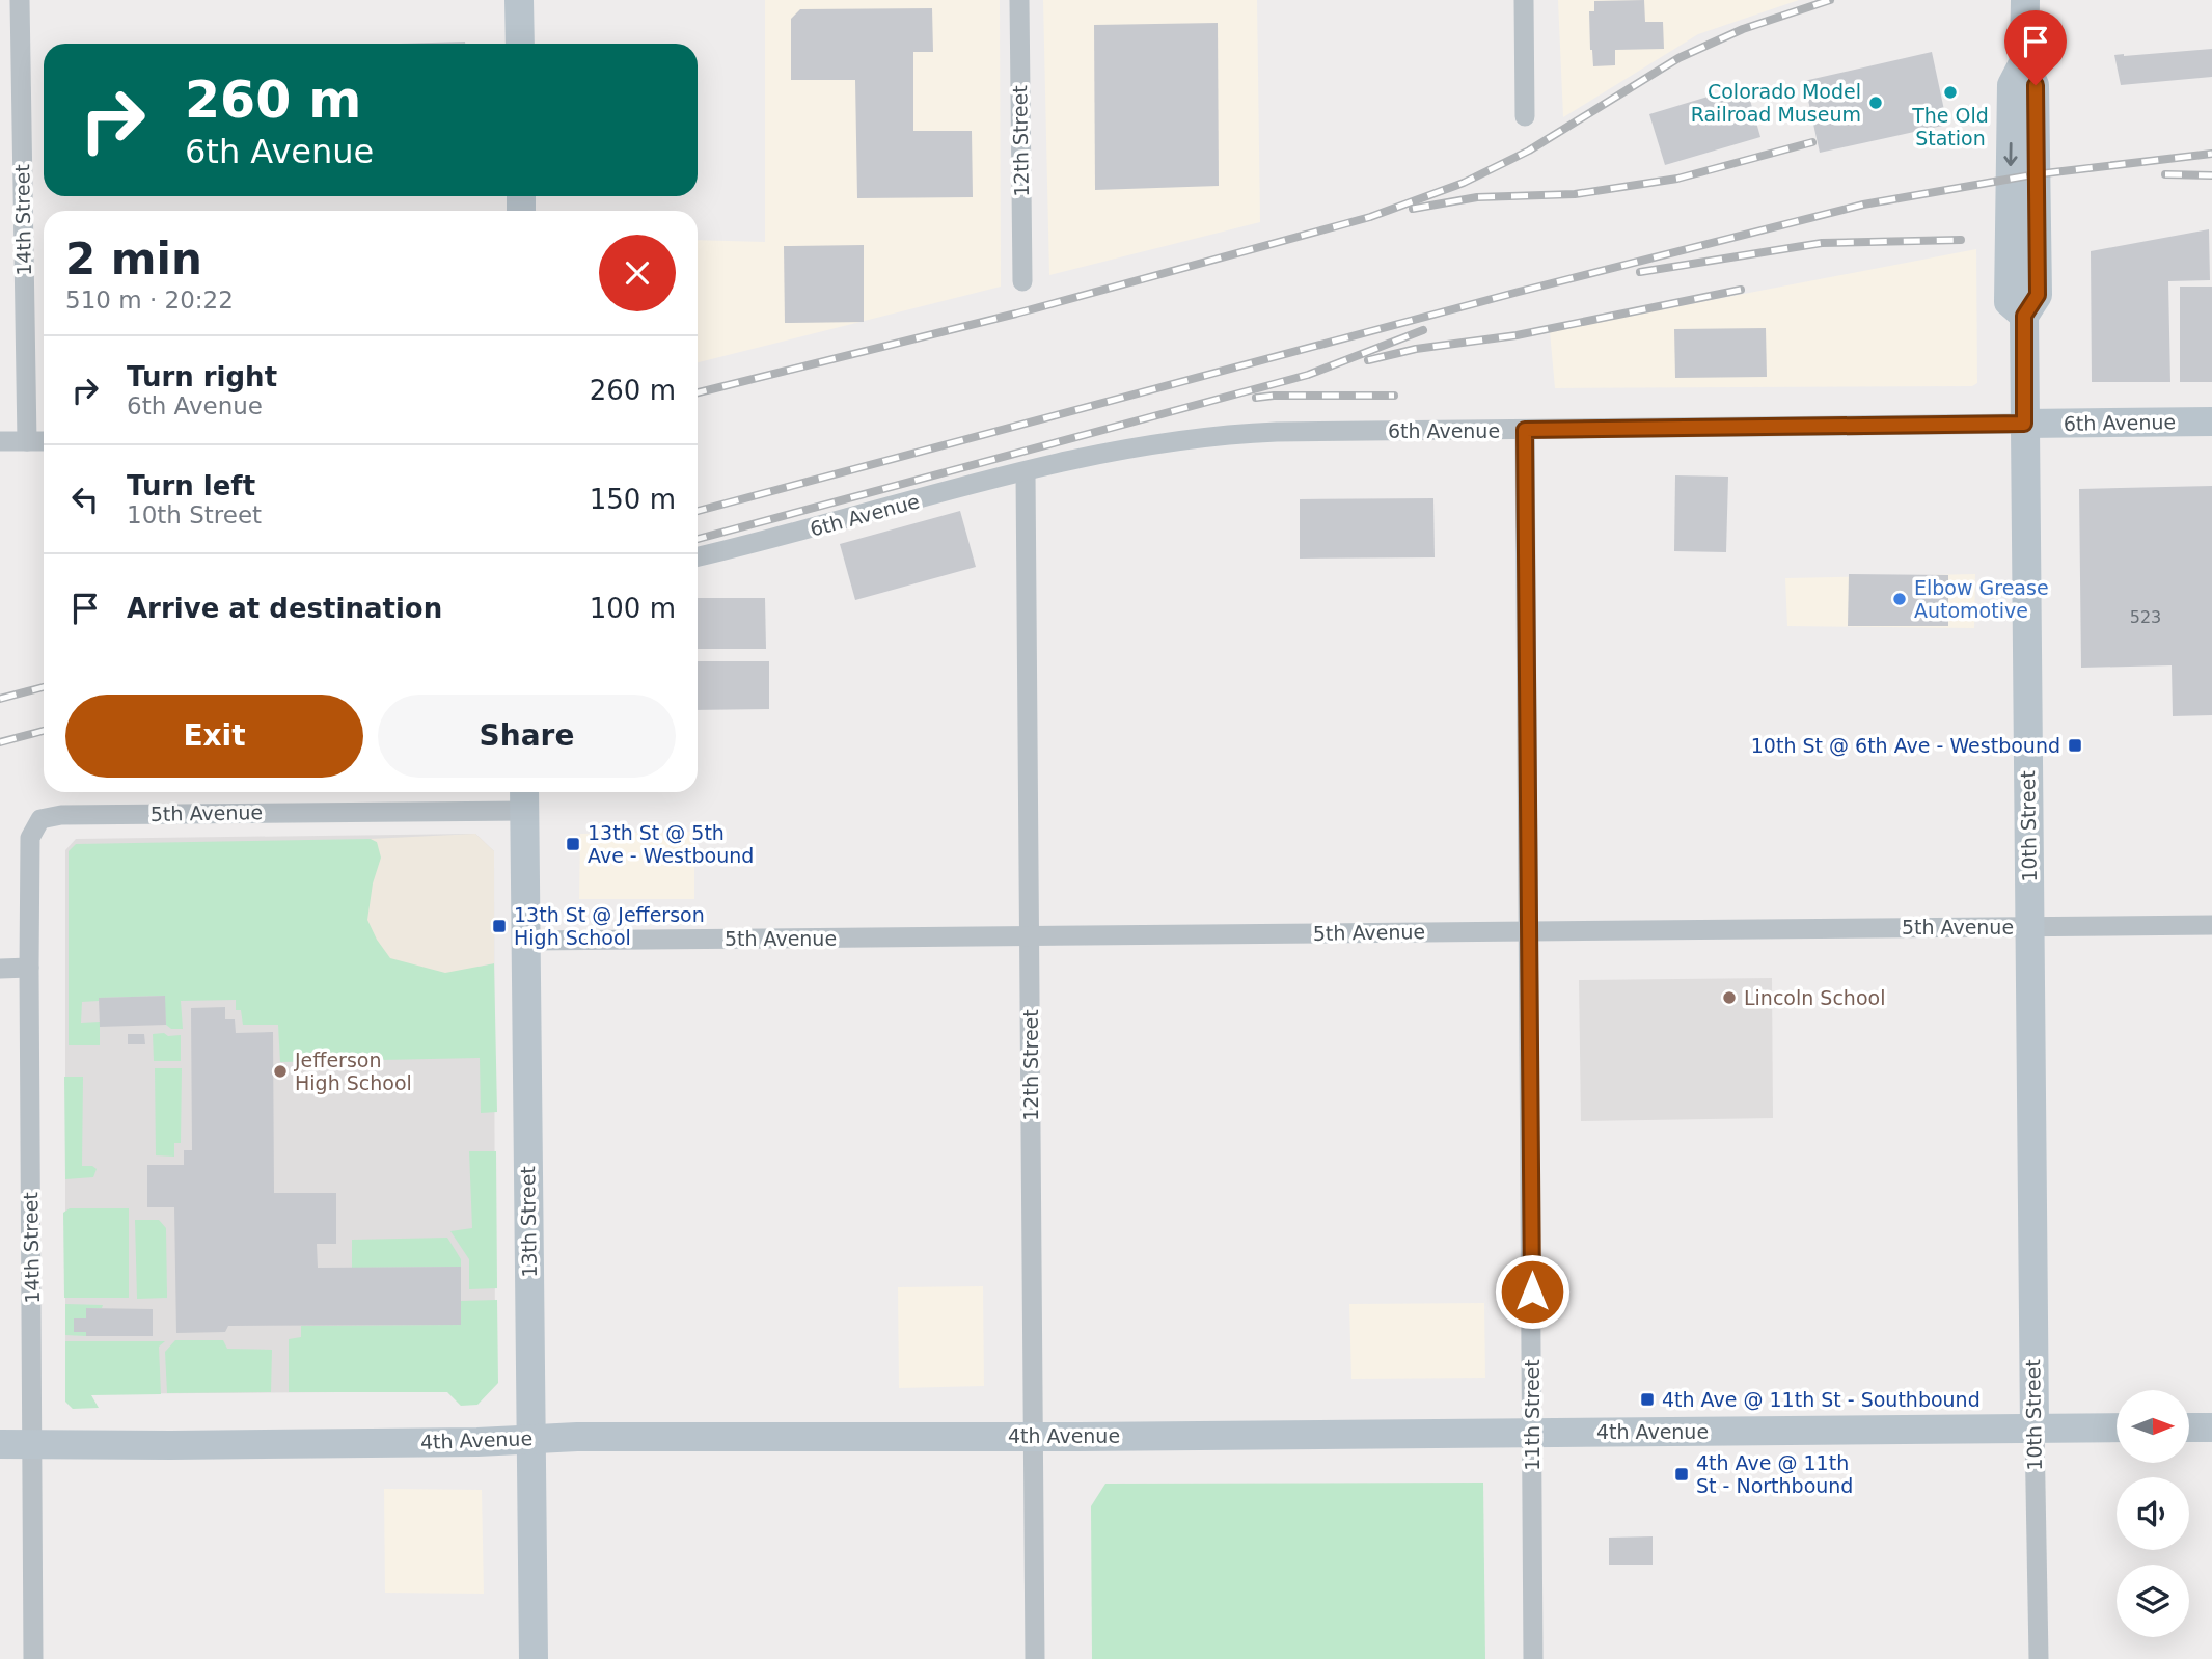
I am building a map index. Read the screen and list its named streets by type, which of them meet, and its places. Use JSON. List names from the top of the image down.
{
  "streets": {
    "street": [
      "12th Street",
      "14th Street",
      "6th Avenue",
      "5th Avenue",
      "10th Street",
      "13th Street",
      "11th Street",
      "4th Avenue"
    ]
  },
  "crossings": [
    ["12th Street", "6th Avenue"],
    ["12th Street", "5th Avenue"],
    ["12th Street", "4th Avenue"],
    ["14th Street", "5th Avenue"],
    ["14th Street", "4th Avenue"],
    ["6th Avenue", "10th Street"],
    ["6th Avenue", "11th Street"],
    ["5th Avenue", "10th Street"],
    ["5th Avenue", "13th Street"],
    ["5th Avenue", "11th Street"],
    ["10th Street", "4th Avenue"],
    ["13th Street", "4th Avenue"],
    ["11th Street", "4th Avenue"]
  ],
  "places": {
    "other": [
      "The Old Station",
      "Colorado Model Railroad Museum",
      "Elbow Grease Automotive",
      "Lincoln School",
      "Jefferson High School"
    ],
    "transit": [
      "10th St @ 6th Ave - Westbound",
      "13th St @ 5th Ave - Westbound",
      "13th St @ Jefferson High School",
      "4th Ave @ 11th St - Southbound",
      "4th Ave @ 11th St - Northbound"
    ]
  },
  "house_numbers": ["523"],
  "north": "right",
  "page": {
    "turn": ["260 m", "6th Avenue"],
    "heading": ["2 min", "510 m · 20:22"],
    "list": [
      {
        "name": "Turn right",
        "note": "6th Avenue",
        "value": "260 m"
      },
      {
        "name": "Turn left",
        "note": "10th Street",
        "value": "150 m"
      },
      {
        "name": "Arrive at destination",
        "value": "100 m"
      }
    ],
    "buttons": ["Exit", "Share"]
  }
}
